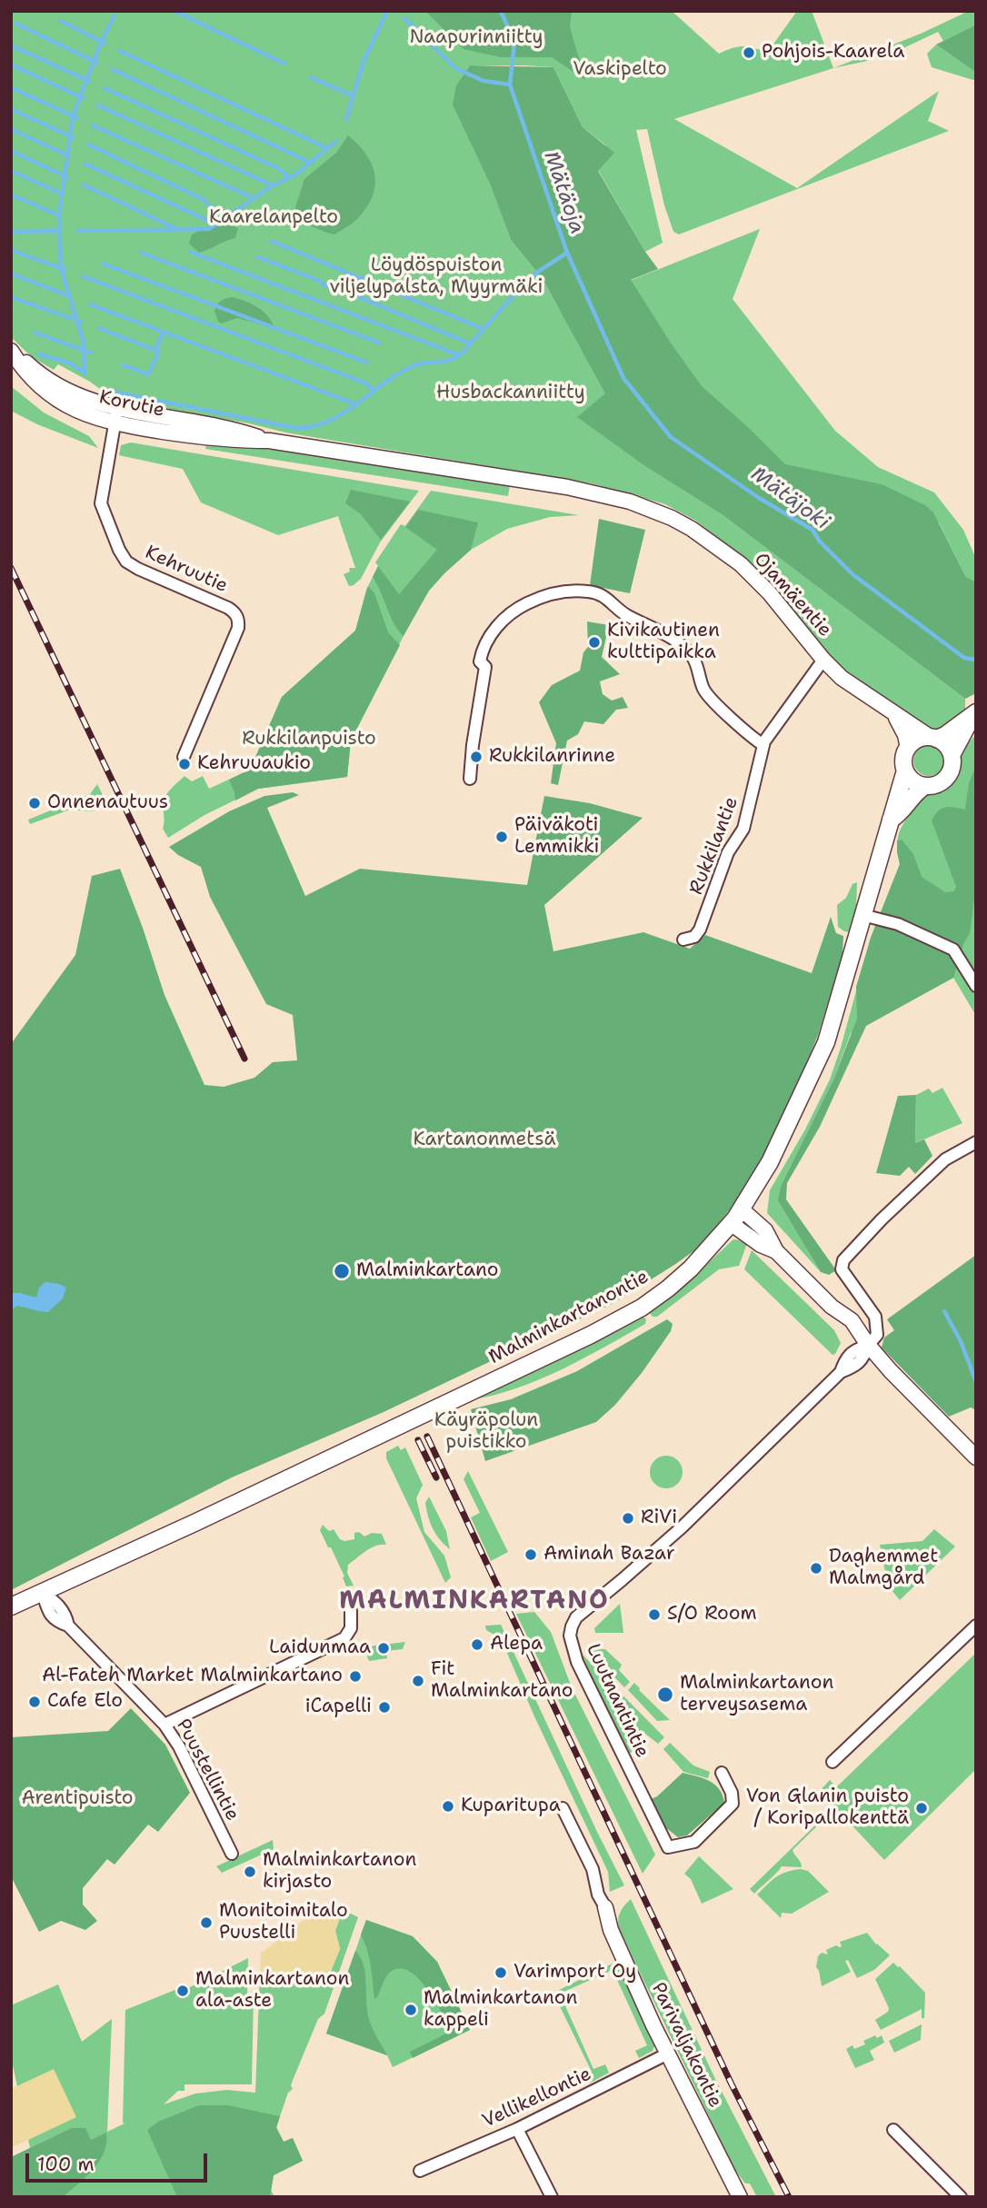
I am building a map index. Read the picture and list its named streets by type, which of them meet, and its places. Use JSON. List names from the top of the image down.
{
  "streets": {
    "main road": ["Malminkartanontie"],
    "street": [
      "Korutie",
      "Kehruutie",
      "Ojamäentie",
      "Rukkilantie",
      "Luutnantintie",
      "Puustellintie",
      "Parivaljakontie",
      "Vellikellontie"
    ]
  },
  "crossings": [
    ["Korutie", "Kehruutie"],
    ["Korutie", "Ojamäentie"],
    ["Ojamäentie", "Rukkilantie"],
    ["Ojamäentie", "Malminkartanontie"],
    ["Malminkartanontie", "Puustellintie"],
    ["Parivaljakontie", "Vellikellontie"]
  ],
  "districts": ["MALMINKARTANO"],
  "water": ["Mätäoja", "Mätäjoki"],
  "parks": [
    "Naapurinniitty",
    "Vaskipelto",
    "Kaarelanpelto",
    "Löydöspuiston viljelypalsta, Myyrmäki",
    "Husbackanniitty",
    "Rukkilanpuisto",
    "Kartanonmetsä",
    "Käyräpolun puistikko",
    "Arentipuisto"
  ],
  "places": [
    "Pohjois-Kaarela",
    "Kivikautinen kulttipaikka",
    "Rukkilanrinne",
    "Kehruuaukio",
    "Onnenautuus",
    "Päiväkoti Lemmikki",
    "Malminkartano",
    "RiVi",
    "Aminah Bazar",
    "Daghemmet Malmgård",
    "S/O Room",
    "Alepa",
    "Laidunmaa",
    "Al-Fateh Market Malminkartano",
    "Fit Malminkartano",
    "Malminkartanon terveysasema",
    "Cafe Elo",
    "iCapelli",
    "Kuparitupa",
    "Von Glanin puisto / Koripallokenttä",
    "Malminkartanon kirjasto",
    "Monitoimitalo Puustelli",
    "Varimport Oy",
    "Malminkartanon ala-aste",
    "Malminkartanon kappeli"
  ],
  "scale_bar": "100 m"
}
